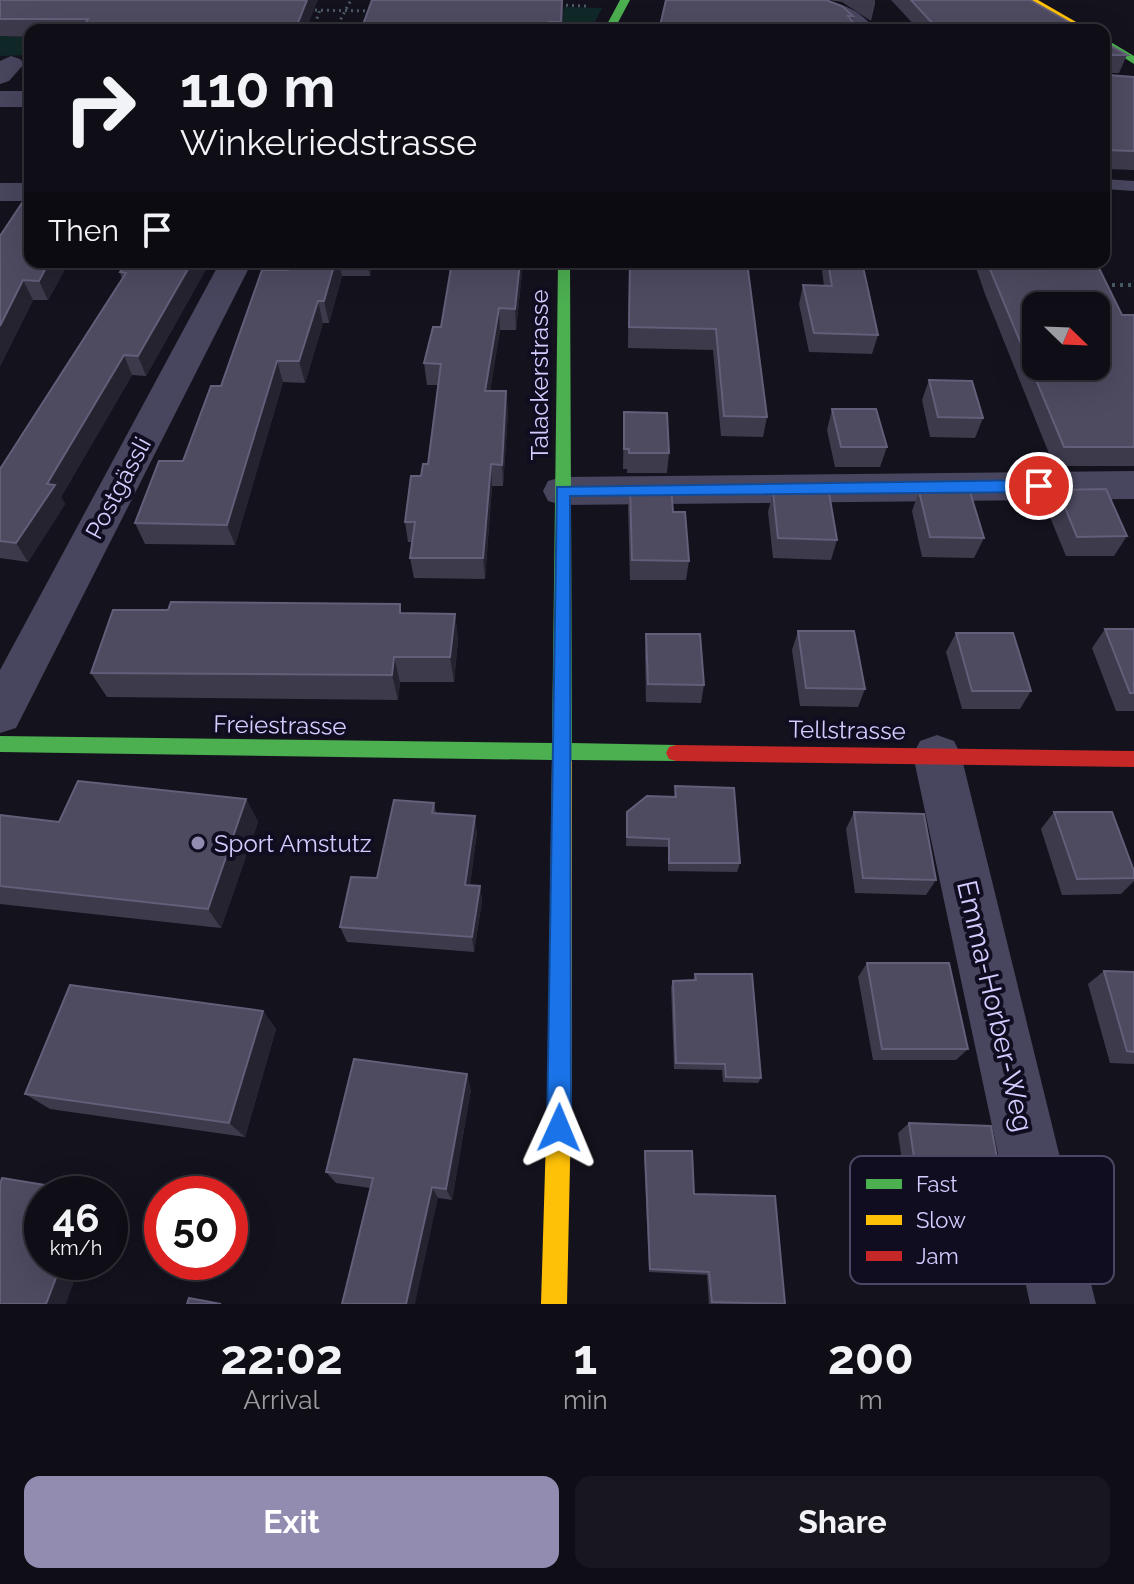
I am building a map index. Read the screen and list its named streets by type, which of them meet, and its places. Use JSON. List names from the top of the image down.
{
  "streets": {
    "main road": ["Talackerstrasse", "Freiestrasse", "Tellstrasse"],
    "street": ["Postgässli", "Emma-Horber-Weg"]
  },
  "crossings": [
    ["Talackerstrasse", "Freiestrasse"],
    ["Talackerstrasse", "Tellstrasse"],
    ["Freiestrasse", "Tellstrasse"],
    ["Tellstrasse", "Emma-Horber-Weg"]
  ],
  "places": ["Sport Amstutz"],
  "legend": ["Fast", "Slow", "Jam"],
  "north": "bottom right",
  "page": {
    "turn": ["110 m", "Winkelriedstrasse"],
    "then": "Then",
    "speed": "46 km/h",
    "limit": "50",
    "eta": [
      "22:02",
      "Arrival",
      "1",
      "min",
      "200",
      "m"
    ],
    "buttons": ["Exit", "Share"]
  }
}
